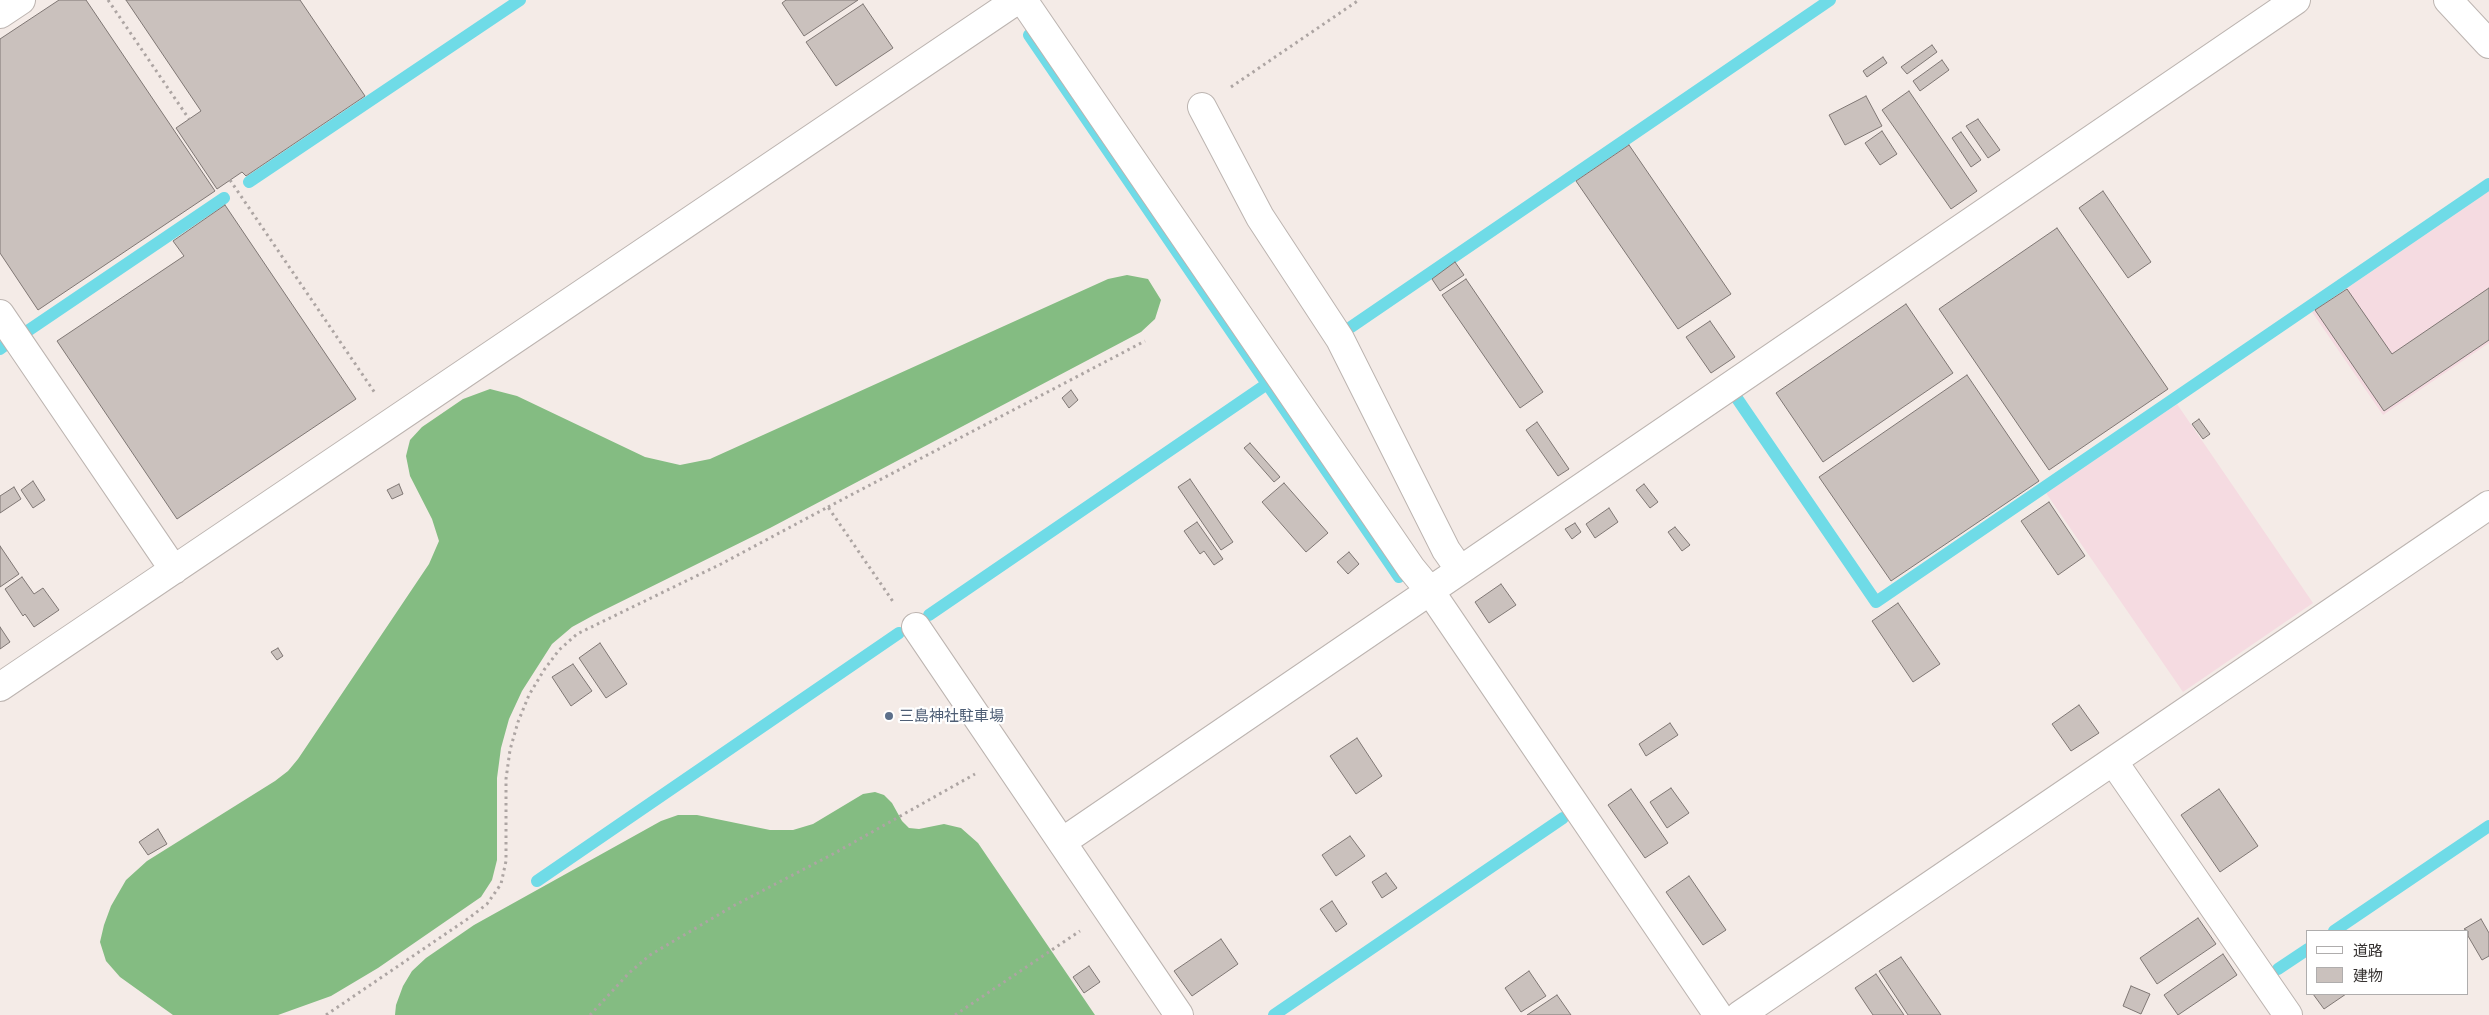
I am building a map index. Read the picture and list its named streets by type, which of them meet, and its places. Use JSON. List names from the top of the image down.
{
  "places": ["三島神社駐車場"],
  "legend": ["道路", "建物"]
}
